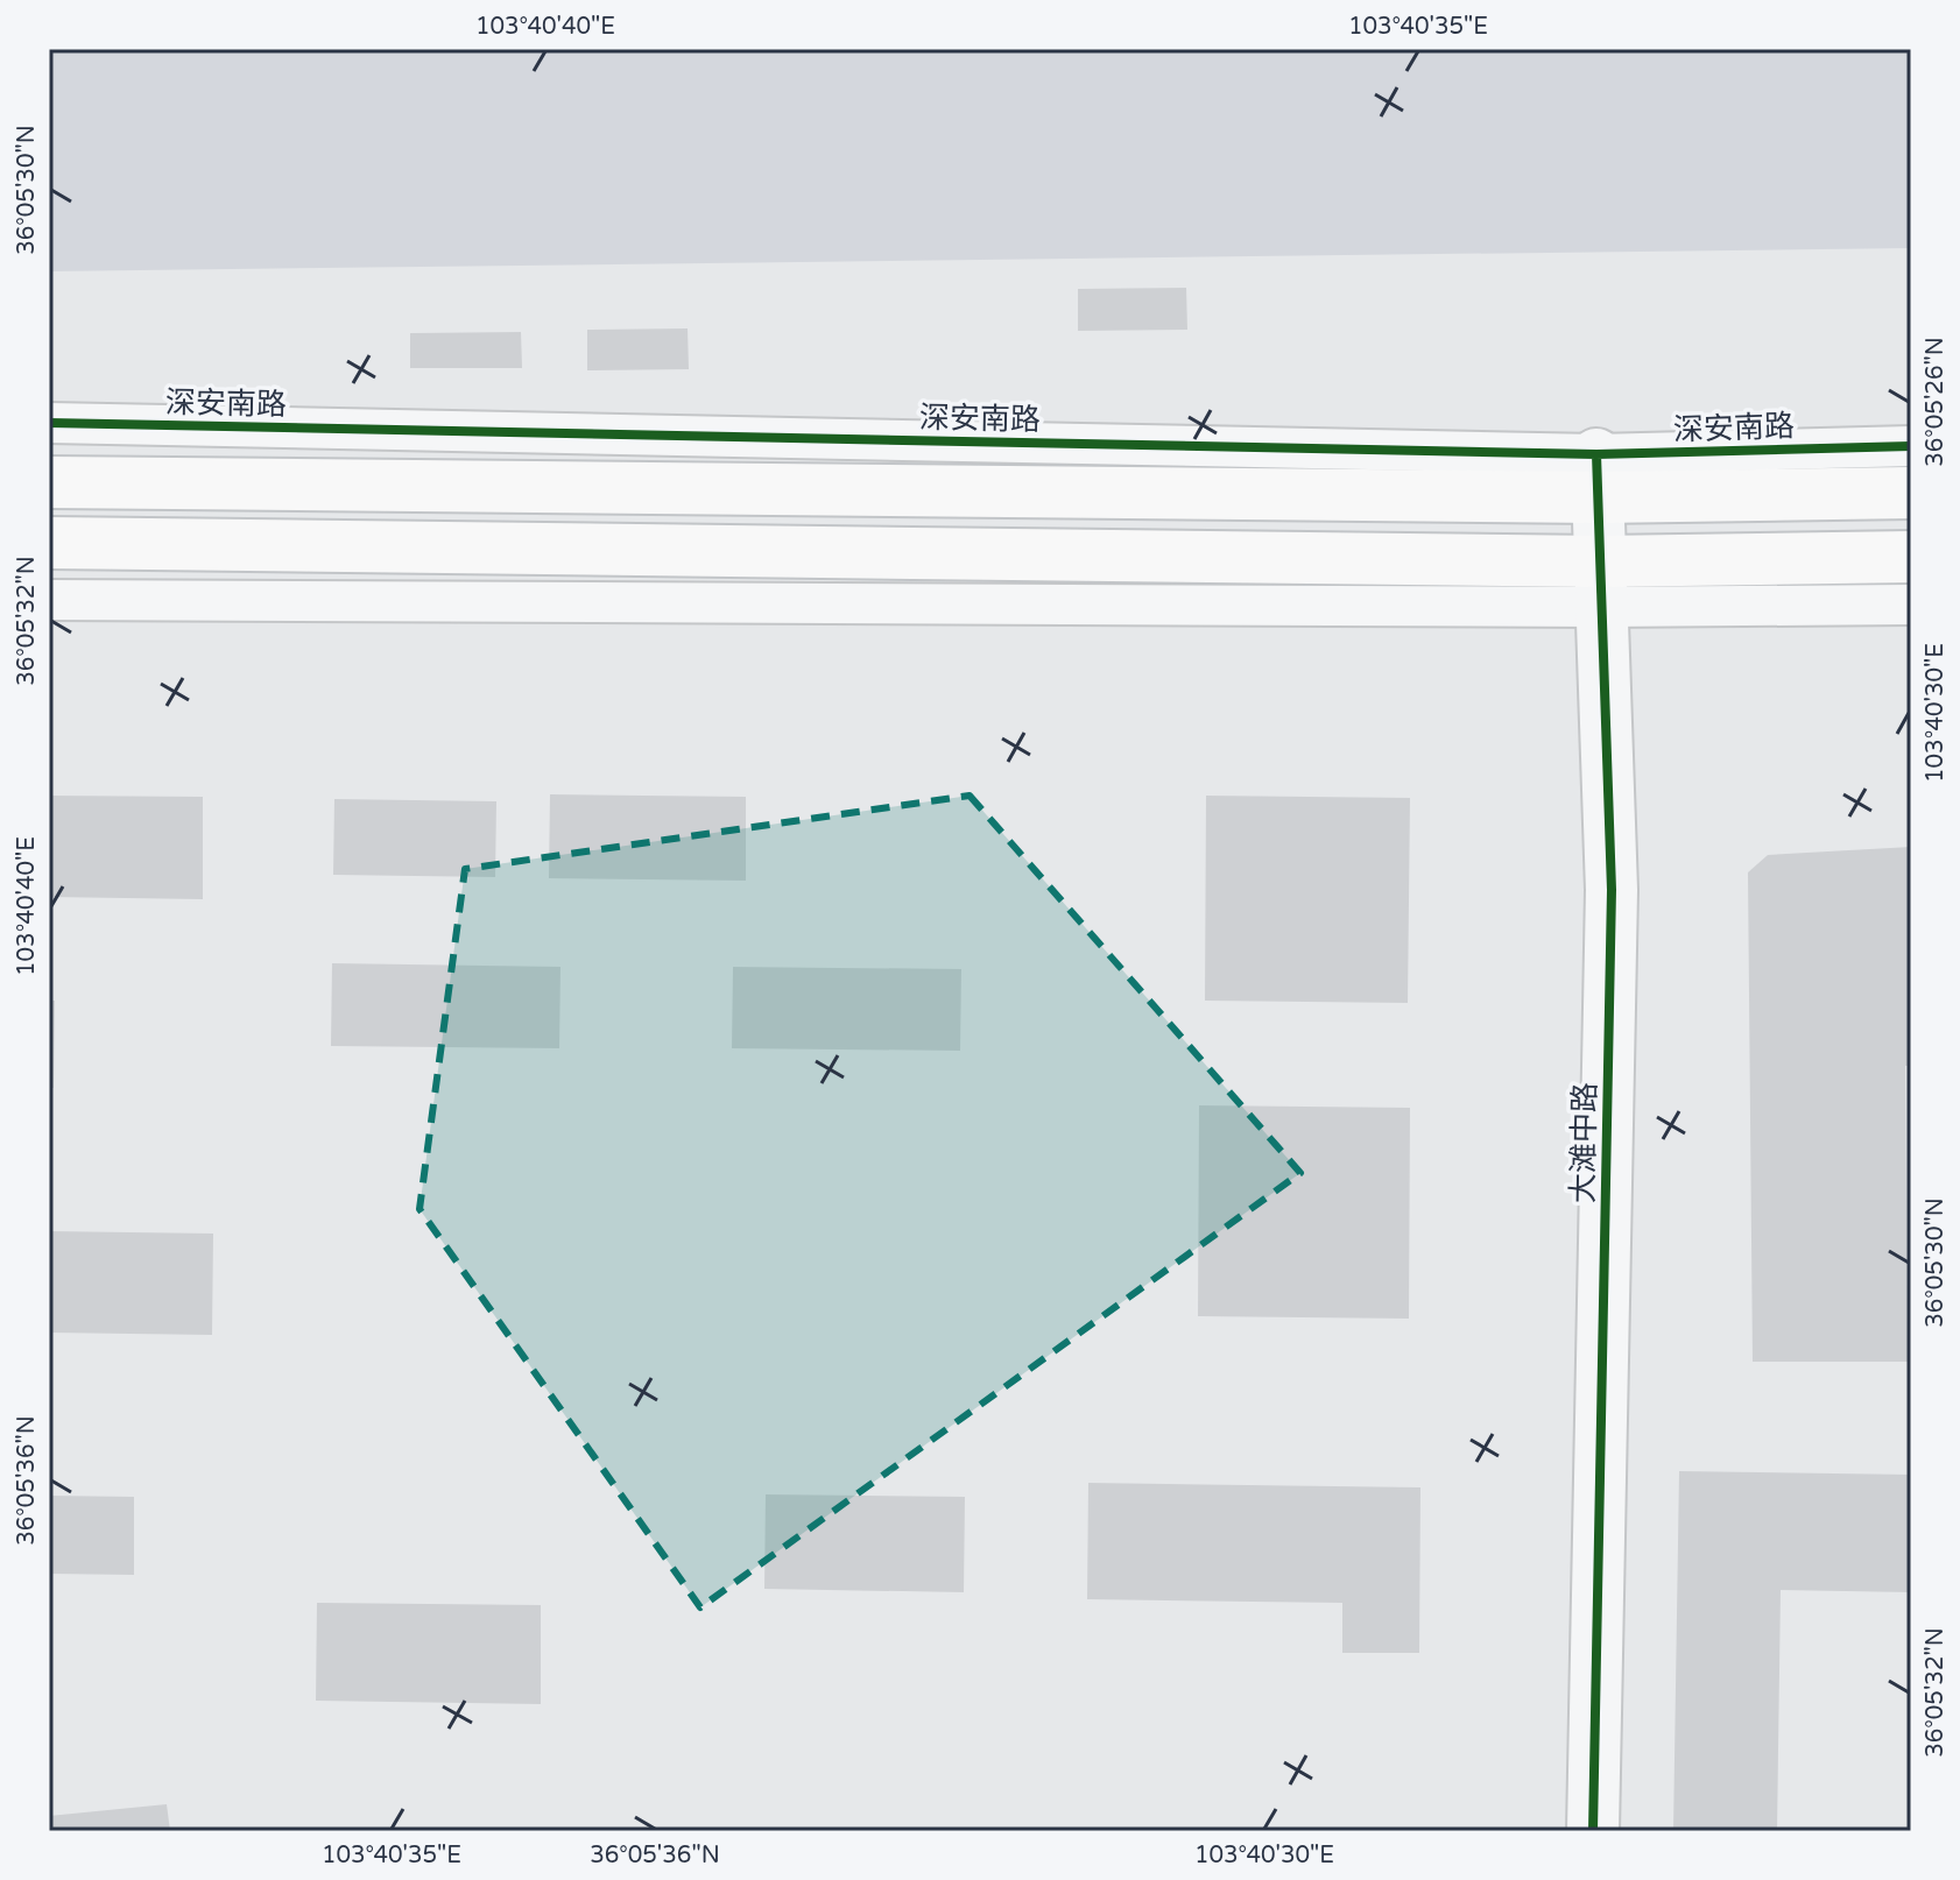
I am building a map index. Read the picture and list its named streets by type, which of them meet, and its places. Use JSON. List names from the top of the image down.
{
  "streets": {
    "main road": ["深安南路"],
    "street": ["大滩中路"]
  },
  "crossings": [
    ["深安南路", "大滩中路"]
  ],
  "coordinates": [
    "103°40'40\"E",
    "103°40'35\"E",
    "36°05'30\"N",
    "36°05'26\"N",
    "36°05'32\"N",
    "103°40'30\"E",
    "36°05'36\"N"
  ]
}
